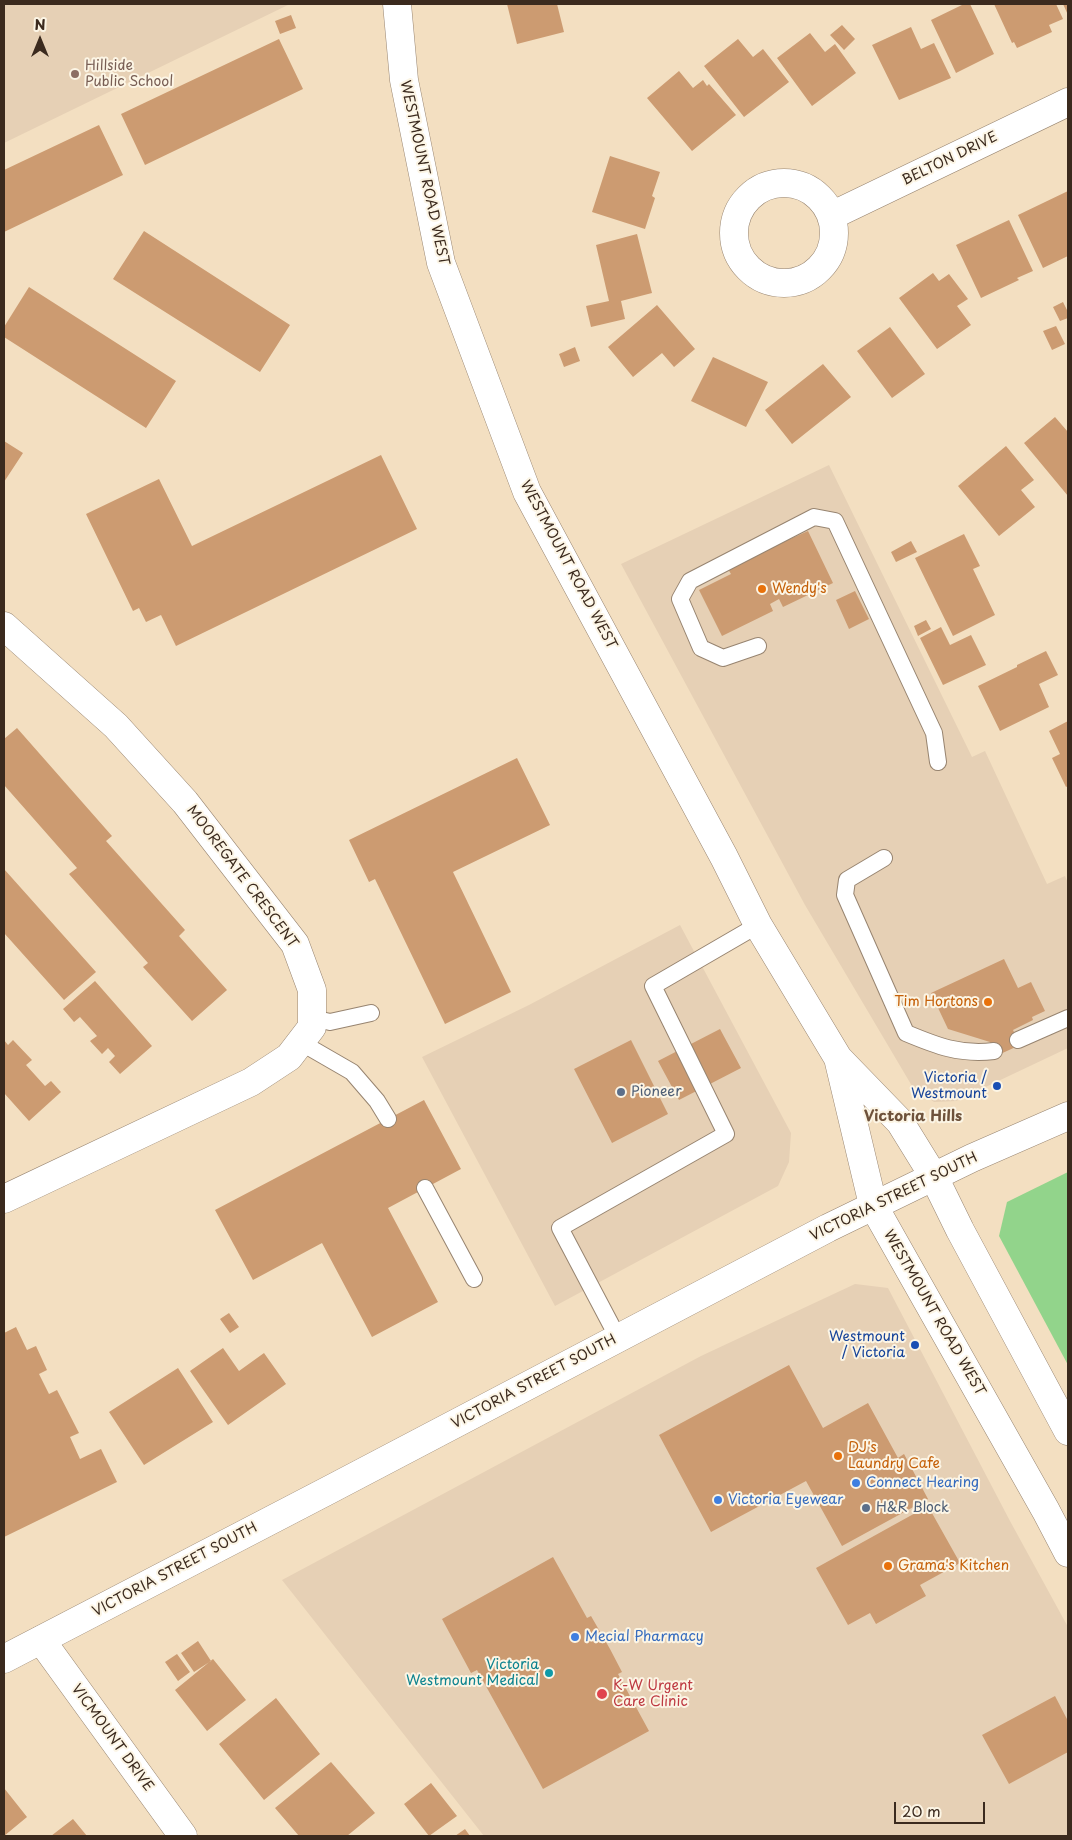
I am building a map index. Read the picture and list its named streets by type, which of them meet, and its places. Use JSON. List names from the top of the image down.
{
  "streets": {
    "main road": [
      "BELTON DRIVE",
      "WESTMOUNT ROAD WEST",
      "MOOREGATE CRESCENT",
      "VICTORIA STREET SOUTH",
      "VICMOUNT DRIVE"
    ]
  },
  "crossings": [
    ["WESTMOUNT ROAD WEST", "VICTORIA STREET SOUTH"],
    ["VICTORIA STREET SOUTH", "VICMOUNT DRIVE"]
  ],
  "districts": ["Victoria Hills"],
  "places": [
    "Hillside Public School",
    "Wendy's",
    "Tim Hortons",
    "Victoria / Westmount",
    "Pioneer",
    "Westmount / Victoria",
    "DJ's Laundry Cafe",
    "Connect Hearing",
    "Victoria Eyewear",
    "H&R Block",
    "Grama's Kitchen",
    "Mecial Pharmacy",
    "Victoria Westmount Medical",
    "K-W Urgent Care Clinic"
  ],
  "scale_bar": "20 m",
  "north": "top"
}
